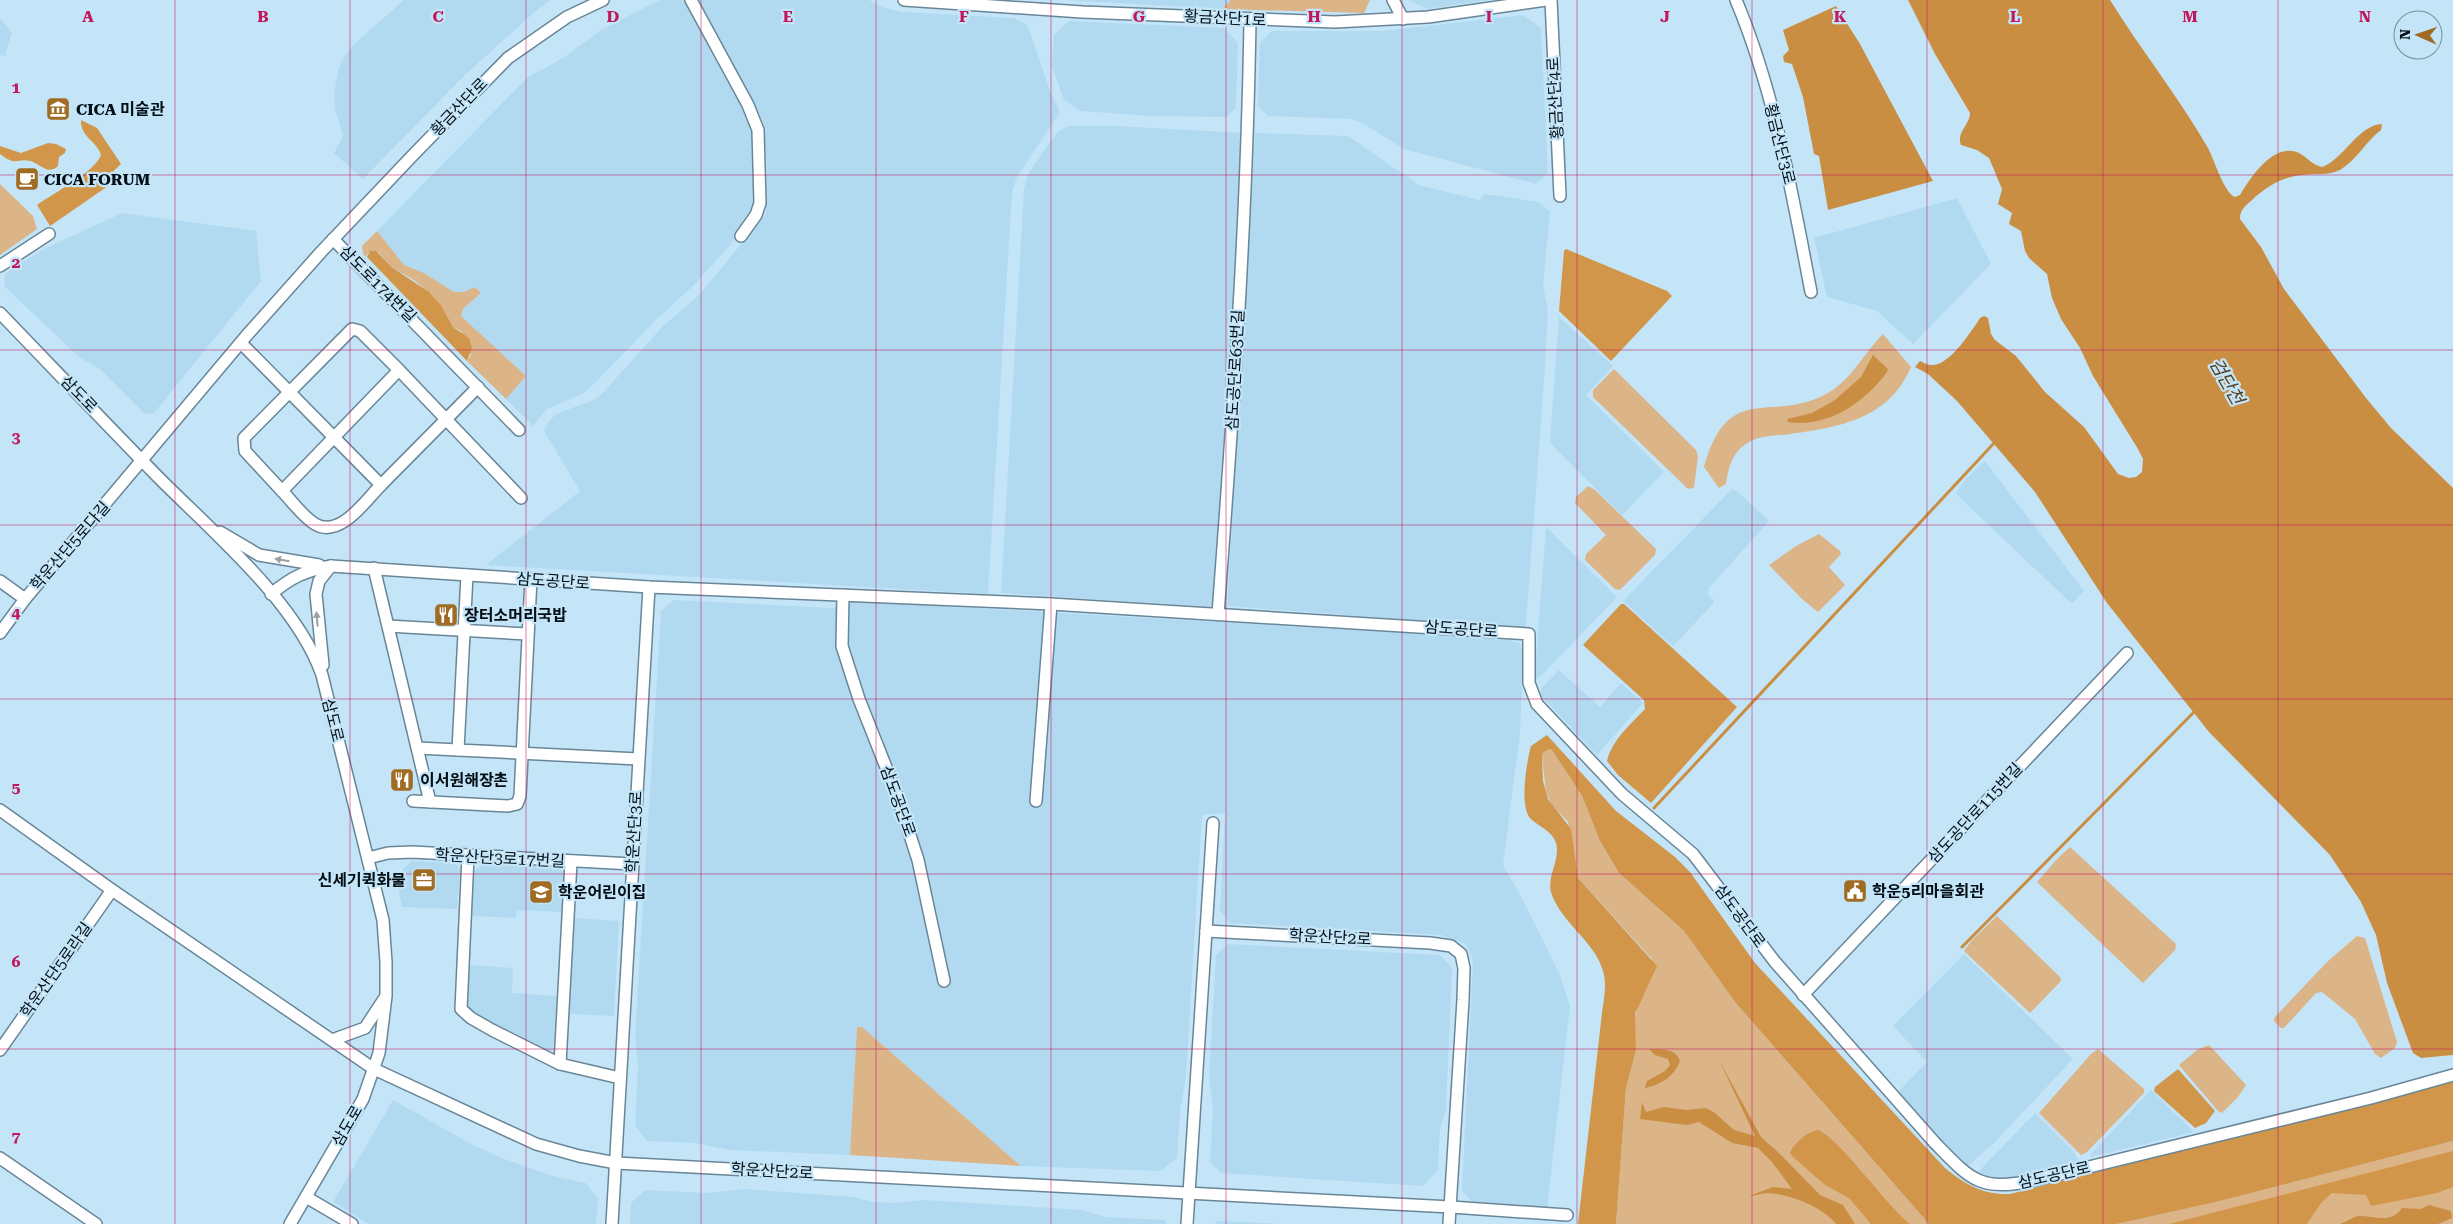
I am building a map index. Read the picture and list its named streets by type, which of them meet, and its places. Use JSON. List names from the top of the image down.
{
  "streets": {
    "street": [
      "황금산단1로",
      "황금산단4로",
      "황금산단로",
      "황금산단3로",
      "삼도로174번길",
      "삼도공단로63번길",
      "삼도로",
      "학운산단5로다길",
      "삼도공단로",
      "삼도공단로115번길",
      "학운산단3로",
      "학운산단3로17번길",
      "학운산단2로",
      "학운산단5로라길"
    ]
  },
  "crossings": [
    ["황금산단1로", "삼도공단로63번길"],
    ["황금산단로", "삼도로174번길"],
    ["삼도로174번길", "삼도로"],
    ["삼도로174번길", "학운산단5로다길"],
    ["삼도공단로63번길", "삼도공단로"],
    ["삼도로", "학운산단5로다길"],
    ["삼도로", "삼도공단로"],
    ["삼도로", "학운산단3로17번길"],
    ["삼도로", "학운산단2로"],
    ["삼도공단로", "삼도공단로115번길"],
    ["삼도공단로", "학운산단3로"],
    ["학운산단3로", "학운산단3로17번길"],
    ["학운산단3로", "학운산단2로"],
    ["학운산단2로", "학운산단5로라길"]
  ],
  "water": ["검단천"],
  "places": {
    "museum": ["CICA 미술관"],
    "cafe": ["CICA FORUM"],
    "restaurant": ["장터소머리국밥", "이서원해장촌"],
    "office": ["신세기퀵화물"],
    "public building": ["학운5리마을회관"],
    "school or university": ["학운어린이집"]
  },
  "north": "left",
  "grid": {
    "columns": [
      "A",
      "B",
      "C",
      "D",
      "E",
      "F",
      "G",
      "H",
      "I",
      "J",
      "K",
      "L",
      "M",
      "N"
    ],
    "rows": [
      "1",
      "2",
      "3",
      "4",
      "5",
      "6",
      "7"
    ]
  }
}
